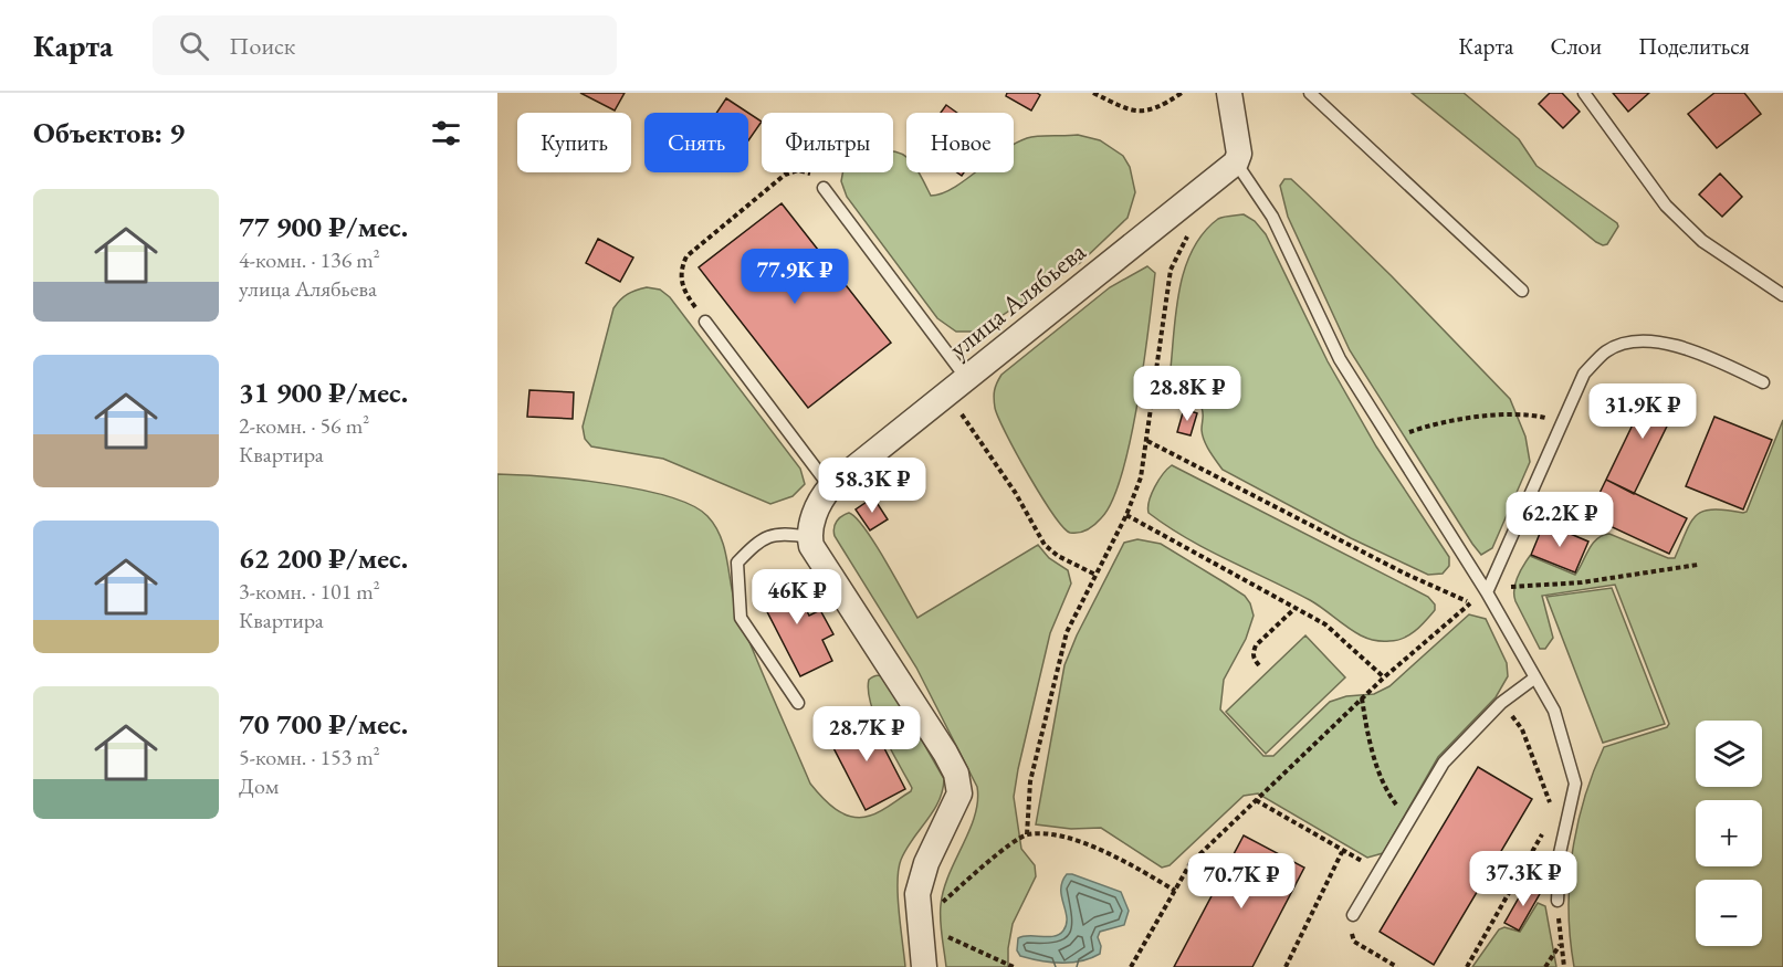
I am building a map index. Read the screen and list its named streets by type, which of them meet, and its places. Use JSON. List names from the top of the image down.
{
  "streets": {
    "street": ["улица Алябьева"]
  },
  "page": {
    "header": "Карта",
    "search": "Поиск",
    "nav": ["Карта", "Слои", "Поделиться"],
    "heading": "Объектов: 9",
    "chip": [
      "Купить",
      "Снять",
      "Фильтры",
      "Новое"
    ],
    "list": [
      {
        "name": "77 900 ₽/мес.",
        "note": "4-комн. · 136 m² · улица Алябьева"
      },
      {
        "name": "31 900 ₽/мес.",
        "note": "2-комн. · 56 m² · Квартира"
      },
      {
        "name": "62 200 ₽/мес.",
        "note": "3-комн. · 101 m² · Квартира"
      },
      {
        "name": "70 700 ₽/мес.",
        "note": "5-комн. · 153 m² · Дом"
      }
    ],
    "price": [
      "77.9K ₽",
      "28.8K ₽",
      "31.9K ₽",
      "58.3K ₽",
      "62.2K ₽",
      "46K ₽",
      "28.7K ₽",
      "37.3K ₽",
      "70.7K ₽"
    ],
    "map_buttons": ["+", "−"]
  }
}
